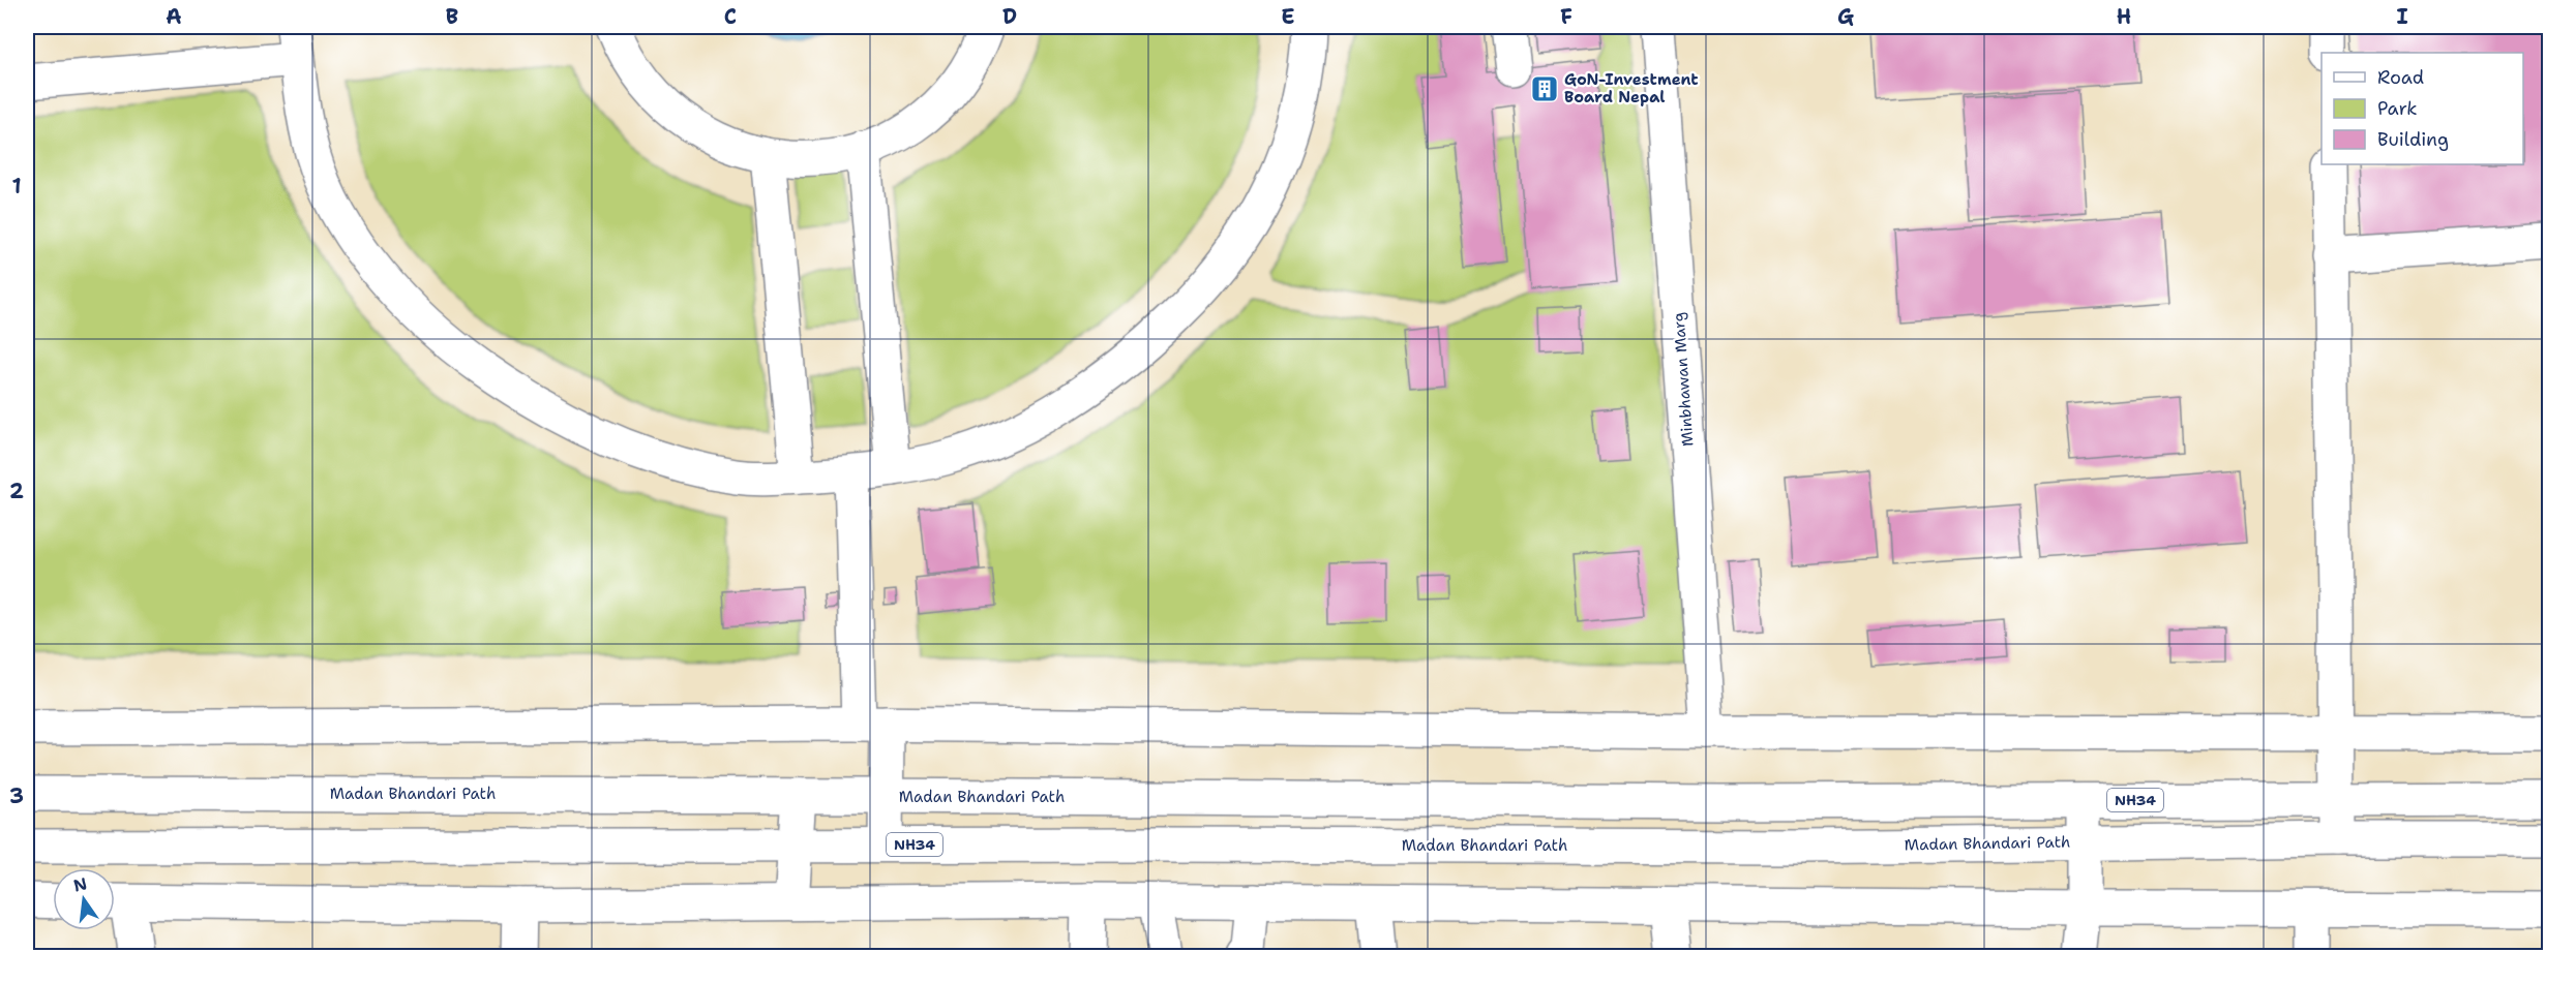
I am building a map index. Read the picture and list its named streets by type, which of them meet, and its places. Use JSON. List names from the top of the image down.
{
  "streets": {
    "main road": ["Minbhawan Marg", "Madan Bhandari Path", "NH34"]
  },
  "places": {
    "building": ["GoN-Investment Board Nepal"]
  },
  "legend": ["Road", "Park", "Building"],
  "north": "top",
  "grid": {
    "columns": [
      "A",
      "B",
      "C",
      "D",
      "E",
      "F",
      "G",
      "H",
      "I"
    ],
    "rows": ["1", "2", "3"]
  }
}
